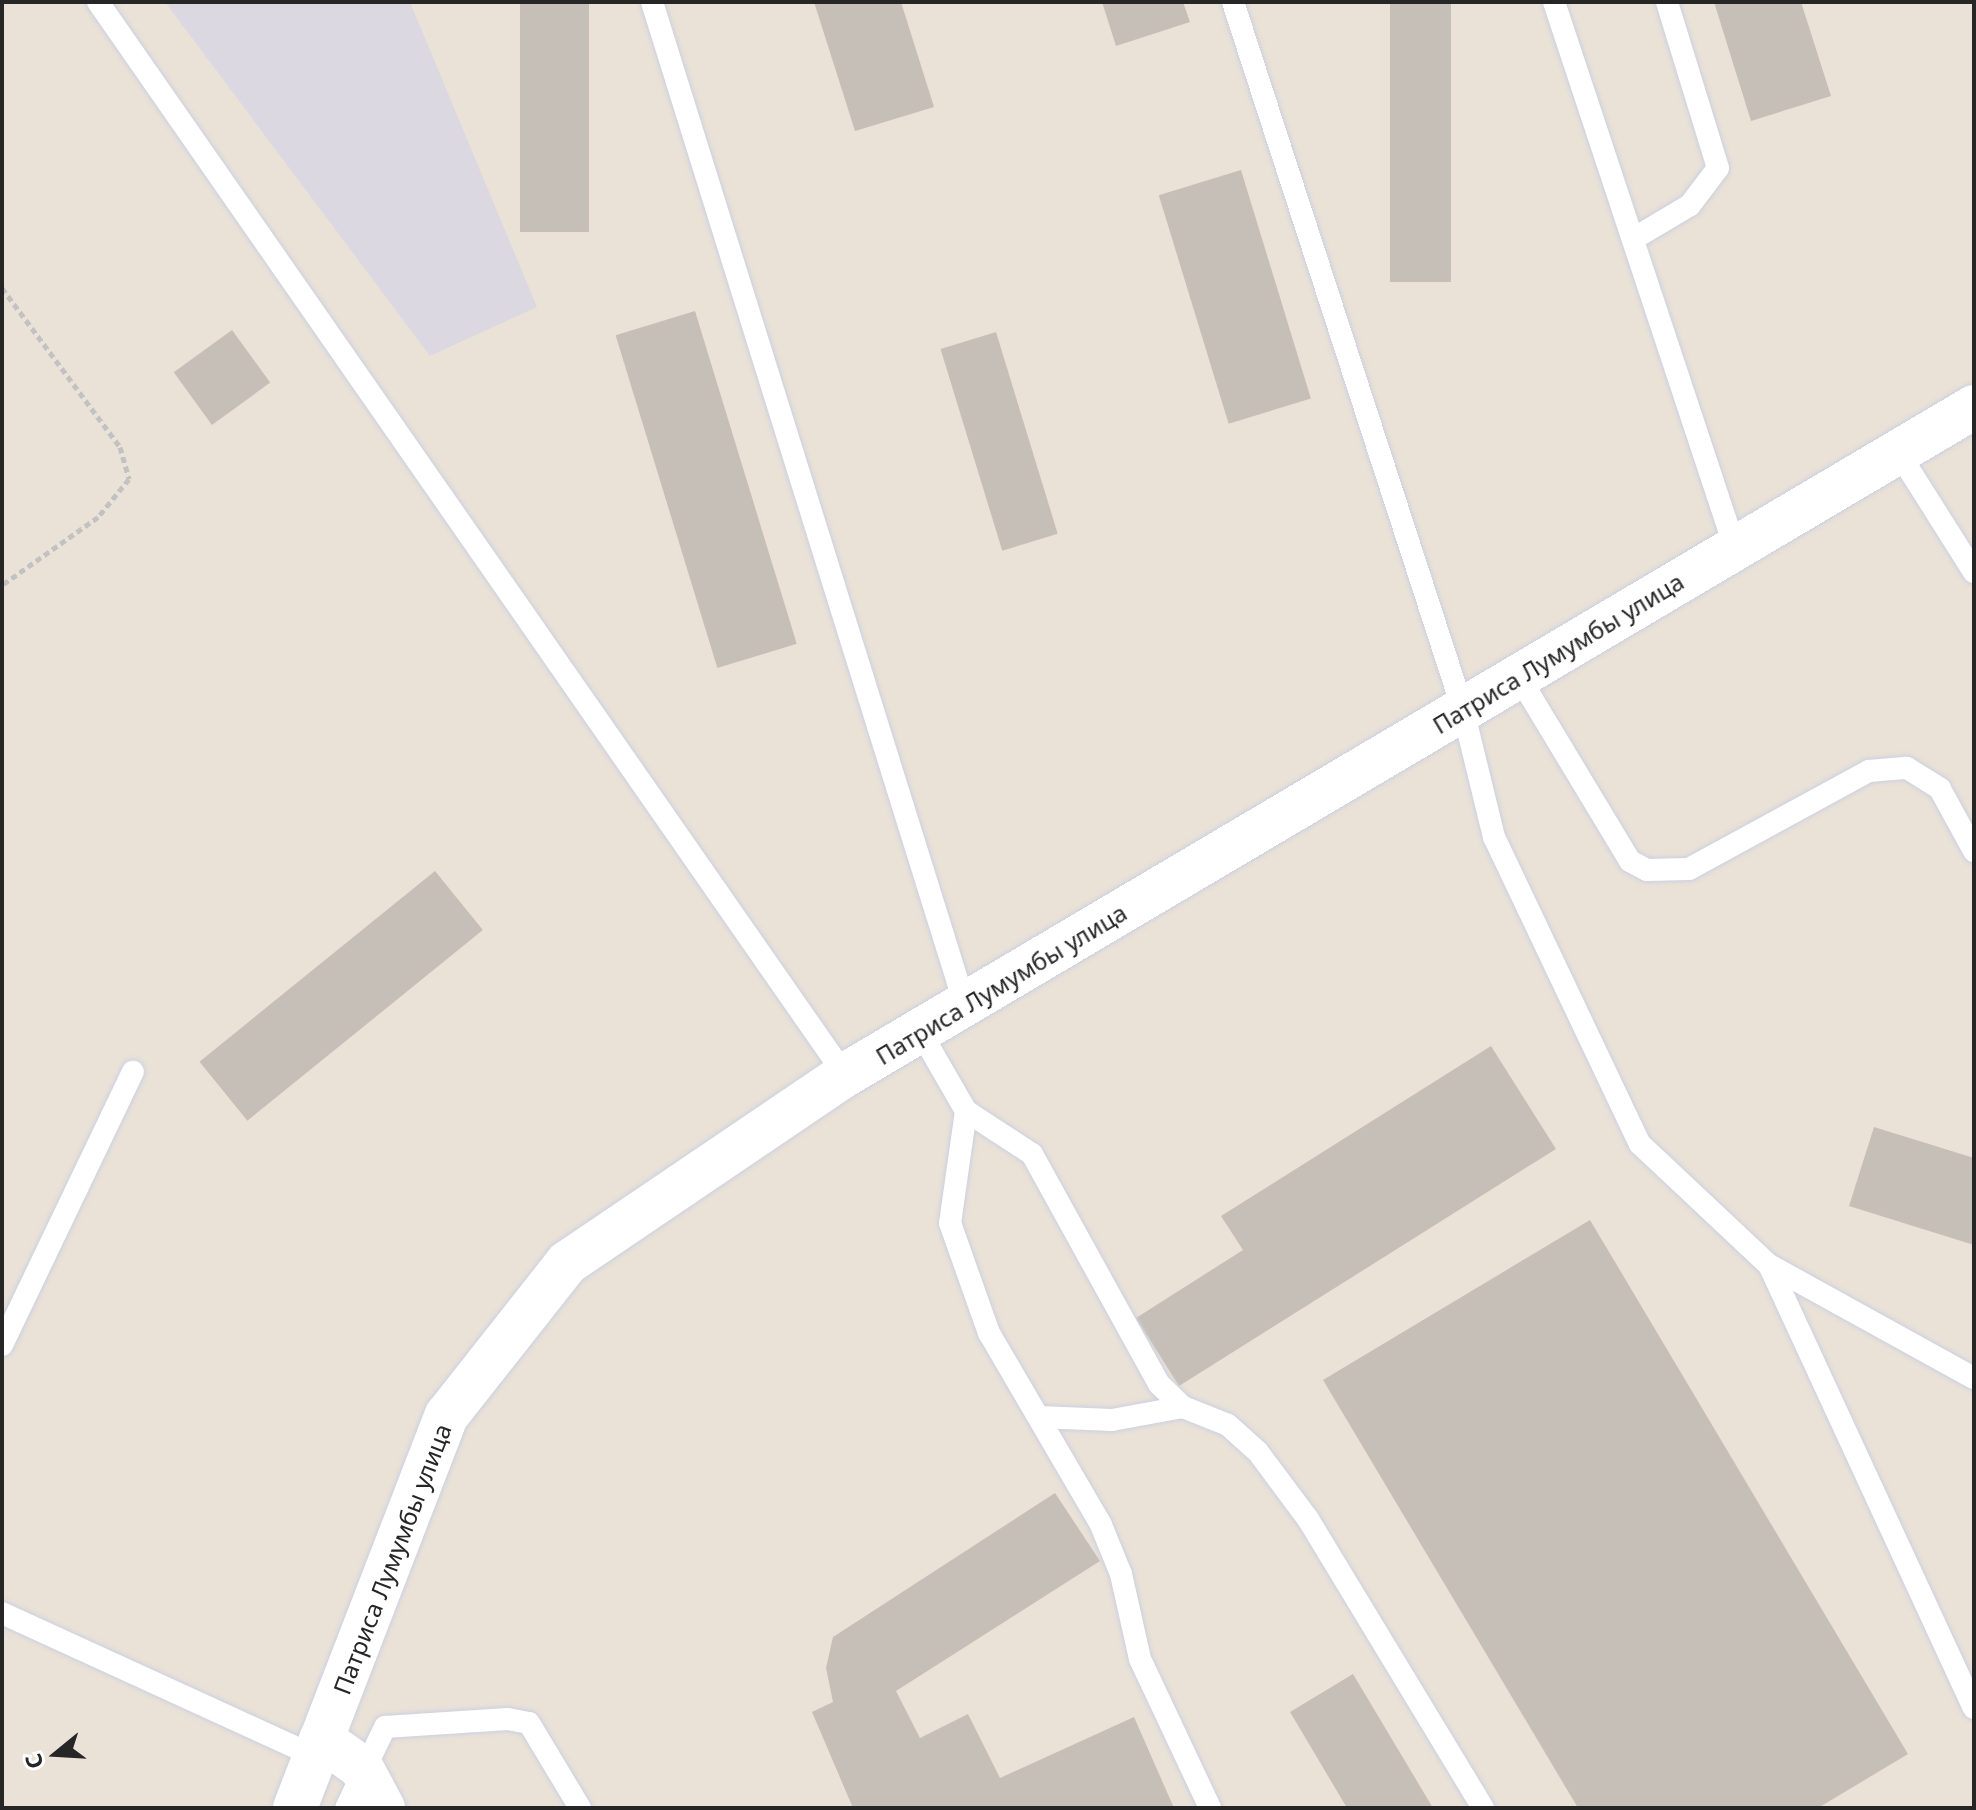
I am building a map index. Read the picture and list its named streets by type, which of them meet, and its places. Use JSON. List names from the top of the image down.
{
  "streets": {
    "street": ["Патриса Лумумбы улица"]
  },
  "north": "left"
}
